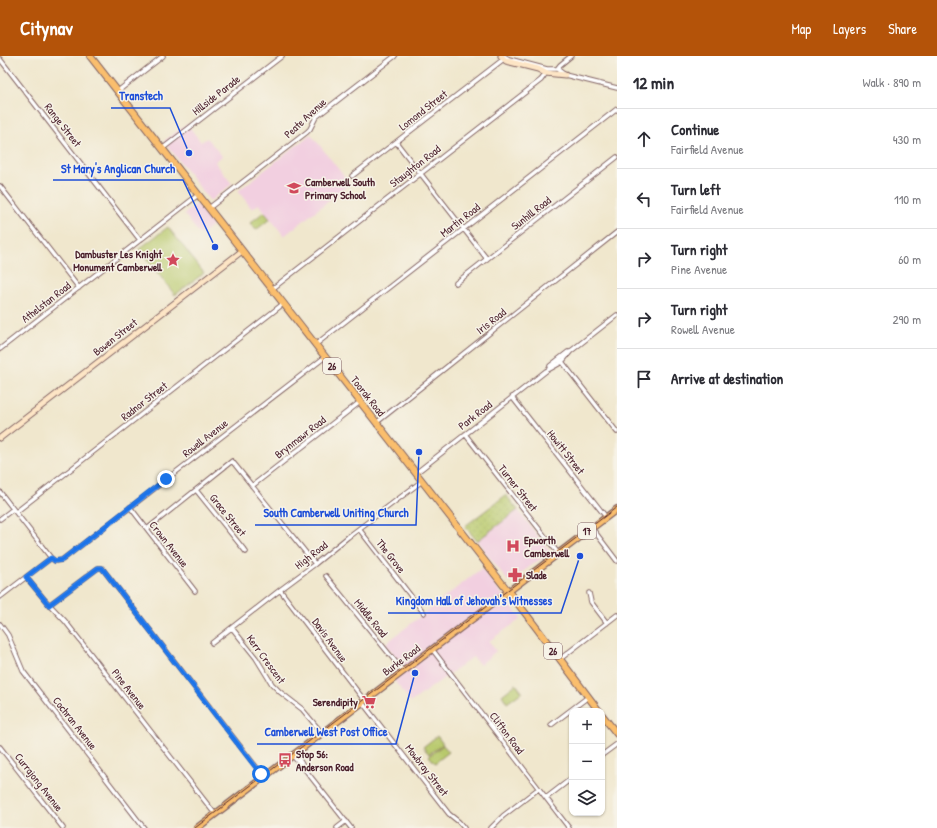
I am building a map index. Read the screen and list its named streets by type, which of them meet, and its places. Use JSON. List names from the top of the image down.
{
  "streets": {
    "highway": ["26", "Toorak Road"],
    "main road": ["17", "Burke Road"],
    "street": [
      "Hillside Parade",
      "Lomond Street",
      "Peate Avenue",
      "Range Street",
      "Staughton Road",
      "Sunhill Road",
      "Martin Road",
      "Athelstan Road",
      "Iris Road",
      "Bowen Street",
      "Radnor Street",
      "Park Road",
      "Brynmawr Road",
      "Rowell Avenue",
      "Howitt Street",
      "Turner Street",
      "Grace Street",
      "Crown Avenue",
      "High Road",
      "The Grove",
      "Middle Road",
      "Davis Avenue",
      "Kerr Crescent",
      "Pine Avenue",
      "Cochran Avenue",
      "Clifton Road",
      "Mowbray Street",
      "Currajong Avenue"
    ]
  },
  "crossings": [
    ["Hillside Parade", "Toorak Road"],
    ["Peate Avenue", "Toorak Road"],
    ["Range Street", "Athelstan Road"],
    ["Staughton Road", "Toorak Road"],
    ["Martin Road", "Toorak Road"],
    ["Athelstan Road", "Toorak Road"],
    ["Iris Road", "Toorak Road"],
    ["Bowen Street", "Toorak Road"],
    ["Toorak Road", "Radnor Street"],
    ["Toorak Road", "Park Road"],
    ["Toorak Road", "Brynmawr Road"],
    ["Toorak Road", "Rowell Avenue"],
    ["Toorak Road", "High Road"],
    ["Toorak Road", "Burke Road"],
    ["Park Road", "Howitt Street"],
    ["Park Road", "Turner Street"],
    ["Rowell Avenue", "Crown Avenue"],
    ["Rowell Avenue", "Pine Avenue"],
    ["Howitt Street", "Burke Road"],
    ["Turner Street", "Burke Road"],
    ["High Road", "The Grove"],
    ["High Road", "Davis Avenue"],
    ["High Road", "Kerr Crescent"],
    ["Middle Road", "Burke Road"],
    ["Davis Avenue", "Burke Road"],
    ["Davis Avenue", "Mowbray Street"],
    ["Kerr Crescent", "Burke Road"],
    ["Burke Road", "Pine Avenue"],
    ["Burke Road", "Clifton Road"],
    ["Burke Road", "Mowbray Street"]
  ],
  "places": {
    "other": [
      "Transtech",
      "St Mary's Anglican Church",
      "South Camberwell Uniting Church",
      "Kingdom Hall of Jehovah's Witnesses",
      "Camberwell West Post Office"
    ],
    "school or university": ["Camberwell South Primary School"],
    "place": ["Dambuster Les Knight Monument Camberwell"],
    "hospital": ["Epworth Camberwell"],
    "pharmacy": ["Slade"],
    "supermarket": ["Serendipity"],
    "bus stop": ["Stop 56: Anderson Road"]
  },
  "page": {
    "header": "Citynav",
    "nav": ["Map", "Layers", "Share"],
    "heading": ["12 min", "Walk · 890 m"],
    "list": [
      ["Continue", "Fairfield Avenue", "430 m"],
      ["Turn left", "Fairfield Avenue", "110 m"],
      ["Turn right", "Pine Avenue", "60 m"],
      ["Turn right", "Rowell Avenue", "290 m"],
      "Arrive at destination"
    ],
    "map_buttons": ["+", "−"]
  }
}
